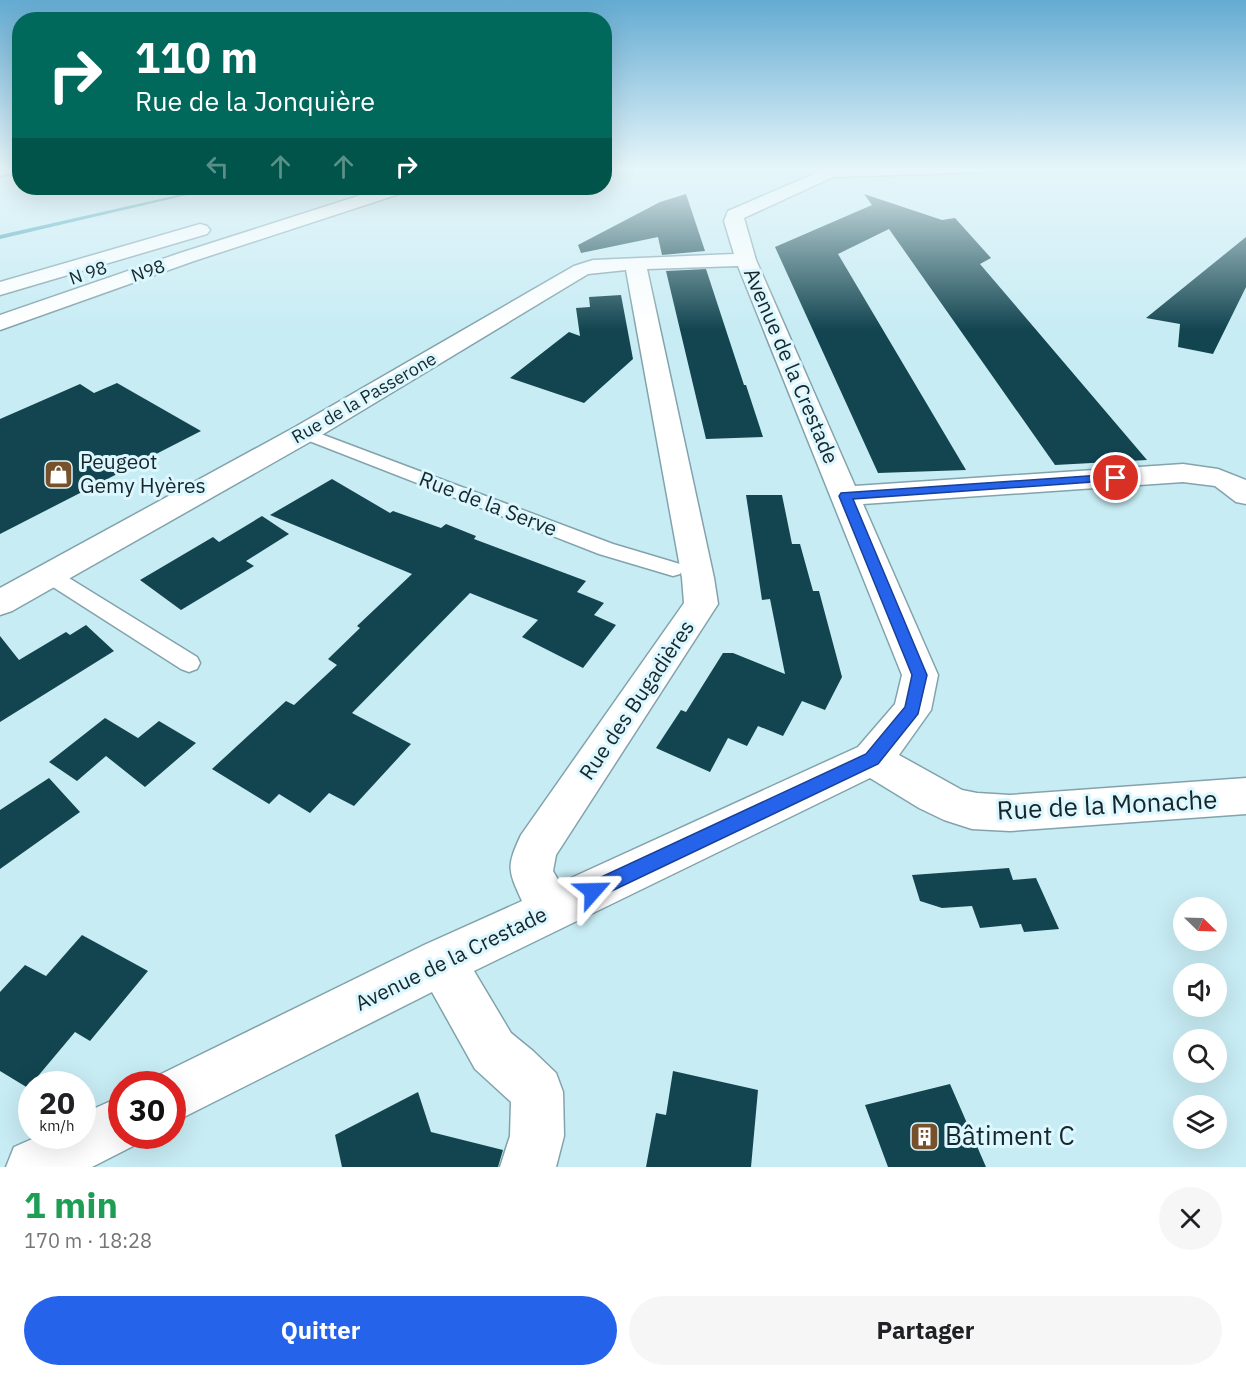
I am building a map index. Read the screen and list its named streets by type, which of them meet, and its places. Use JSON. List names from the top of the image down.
{
  "streets": {
    "main road": [
      "N98",
      "N 98",
      "Avenue de la Crestade",
      "Rue de la Passerone",
      "Rue des Bugadières",
      "Rue de la Monache"
    ],
    "lane": ["Rue de la Serve"]
  },
  "crossings": [
    ["Avenue de la Crestade", "Rue de la Passerone"],
    ["Avenue de la Crestade", "Rue des Bugadières"],
    ["Avenue de la Crestade", "Rue de la Monache"],
    ["Rue de la Passerone", "Rue de la Serve"],
    ["Rue de la Passerone", "Rue des Bugadières"]
  ],
  "places": {
    "shop": ["Peugeot Gemy Hyères"],
    "building": ["Bâtiment C"]
  },
  "north": "bottom right",
  "page": {
    "turn": ["110 m", "Rue de la Jonquière"],
    "speed": "20 km/h",
    "limit": "30",
    "heading": ["1 min", "170 m · 18:28"],
    "buttons": ["Quitter", "Partager"]
  }
}
